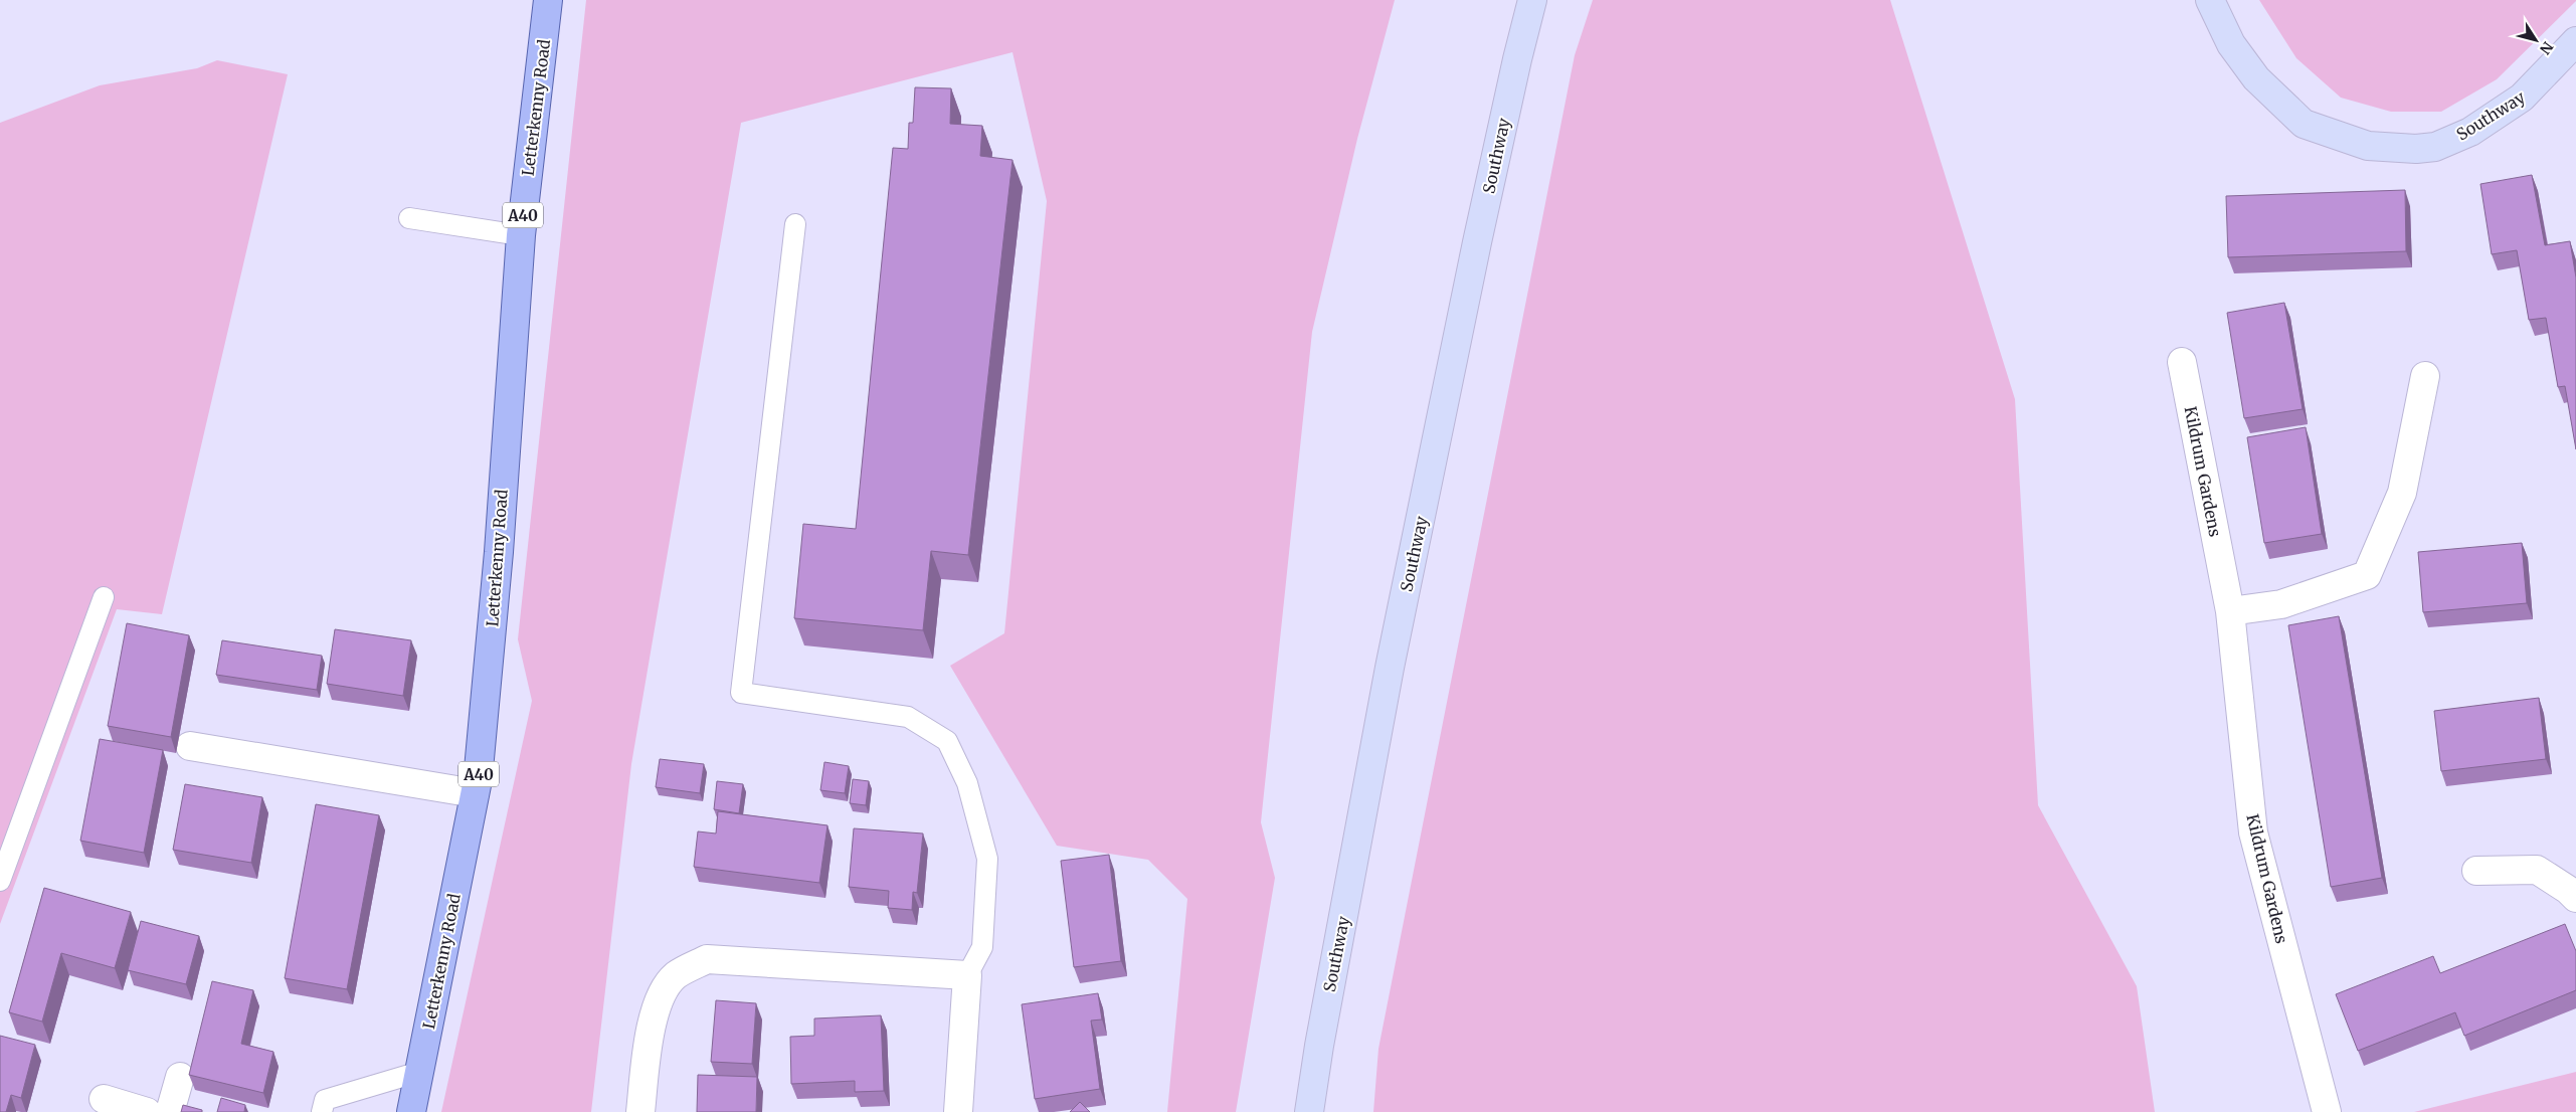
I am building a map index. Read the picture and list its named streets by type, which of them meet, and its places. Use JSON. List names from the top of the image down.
{
  "streets": {
    "main road": ["Letterkenny Road", "A40"],
    "street": ["Southway", "Kildrum Gardens"]
  },
  "north": "bottom right"
}
